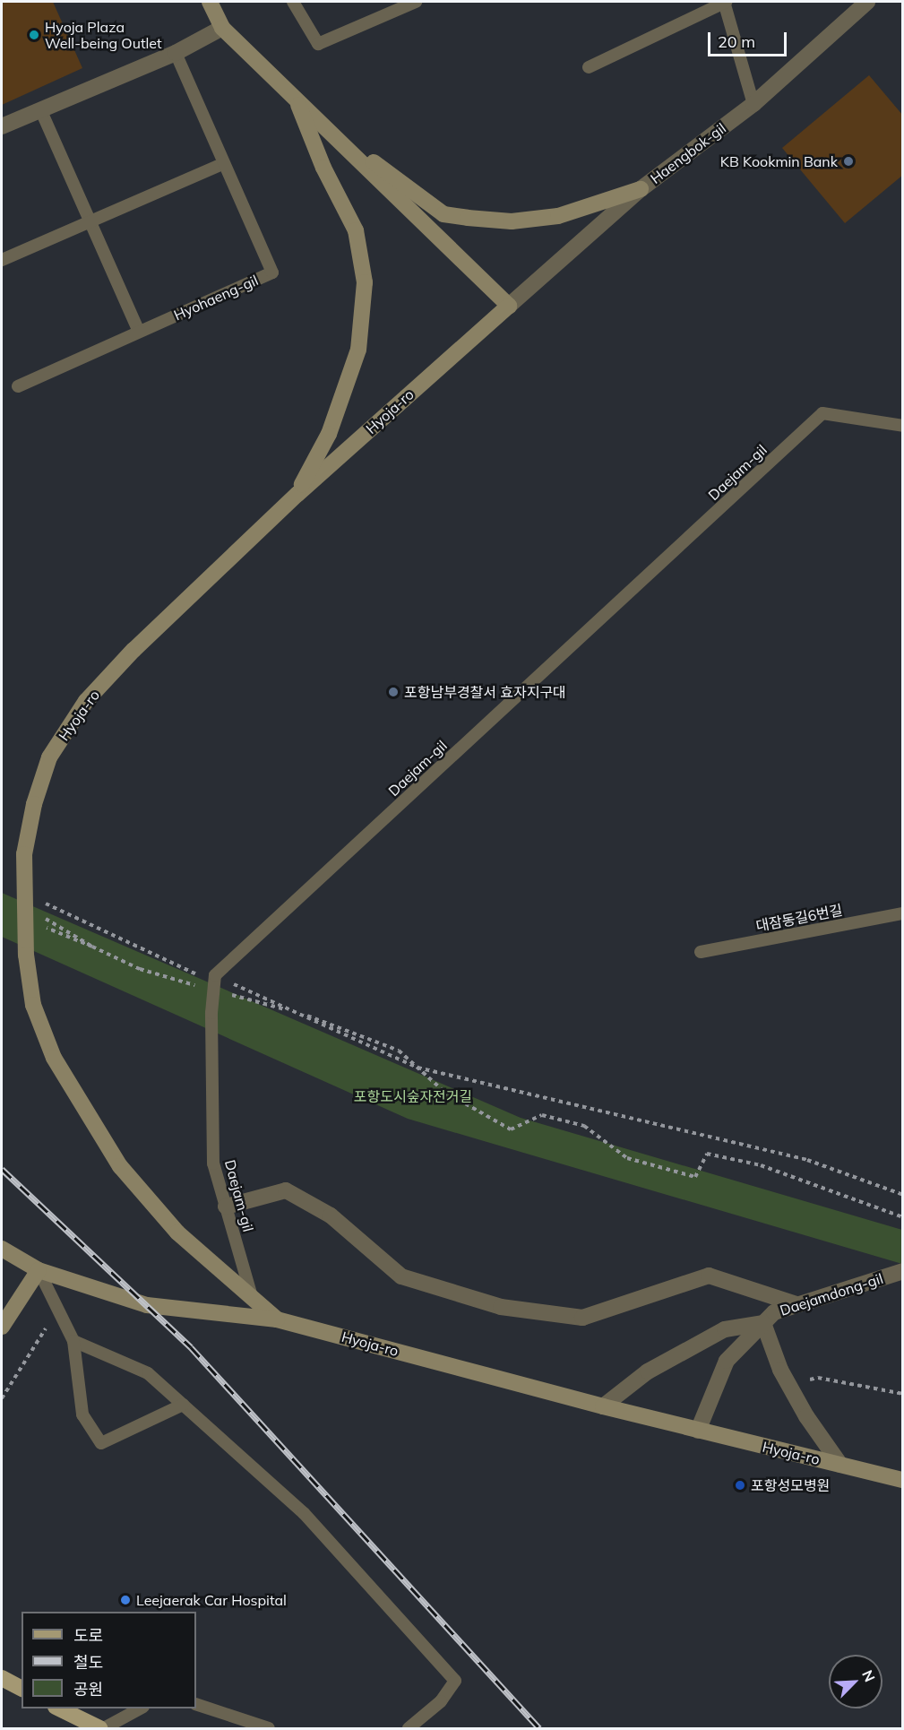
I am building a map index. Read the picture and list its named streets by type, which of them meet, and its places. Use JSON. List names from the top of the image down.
{
  "streets": {
    "street": ["Haengbok-gil", "Hyoja-ro", "Daejamdong-gil"],
    "lane": ["Hyohaeng-gil", "Daejam-gil", "대잠동길6번길"]
  },
  "crossings": [
    ["Haengbok-gil", "Hyoja-ro"],
    ["Hyoja-ro", "Daejam-gil"],
    ["Hyoja-ro", "Daejamdong-gil"]
  ],
  "parks": ["포항도시숲자전거길"],
  "places": [
    "Hyoja Plaza Well-being Outlet",
    "KB Kookmin Bank",
    "포항남부경찰서 효자지구대",
    "포항성모병원",
    "Leejaerak Car Hospital"
  ],
  "legend": ["도로", "철도", "공원"],
  "scale_bar": "20 m",
  "north": "top right"
}
